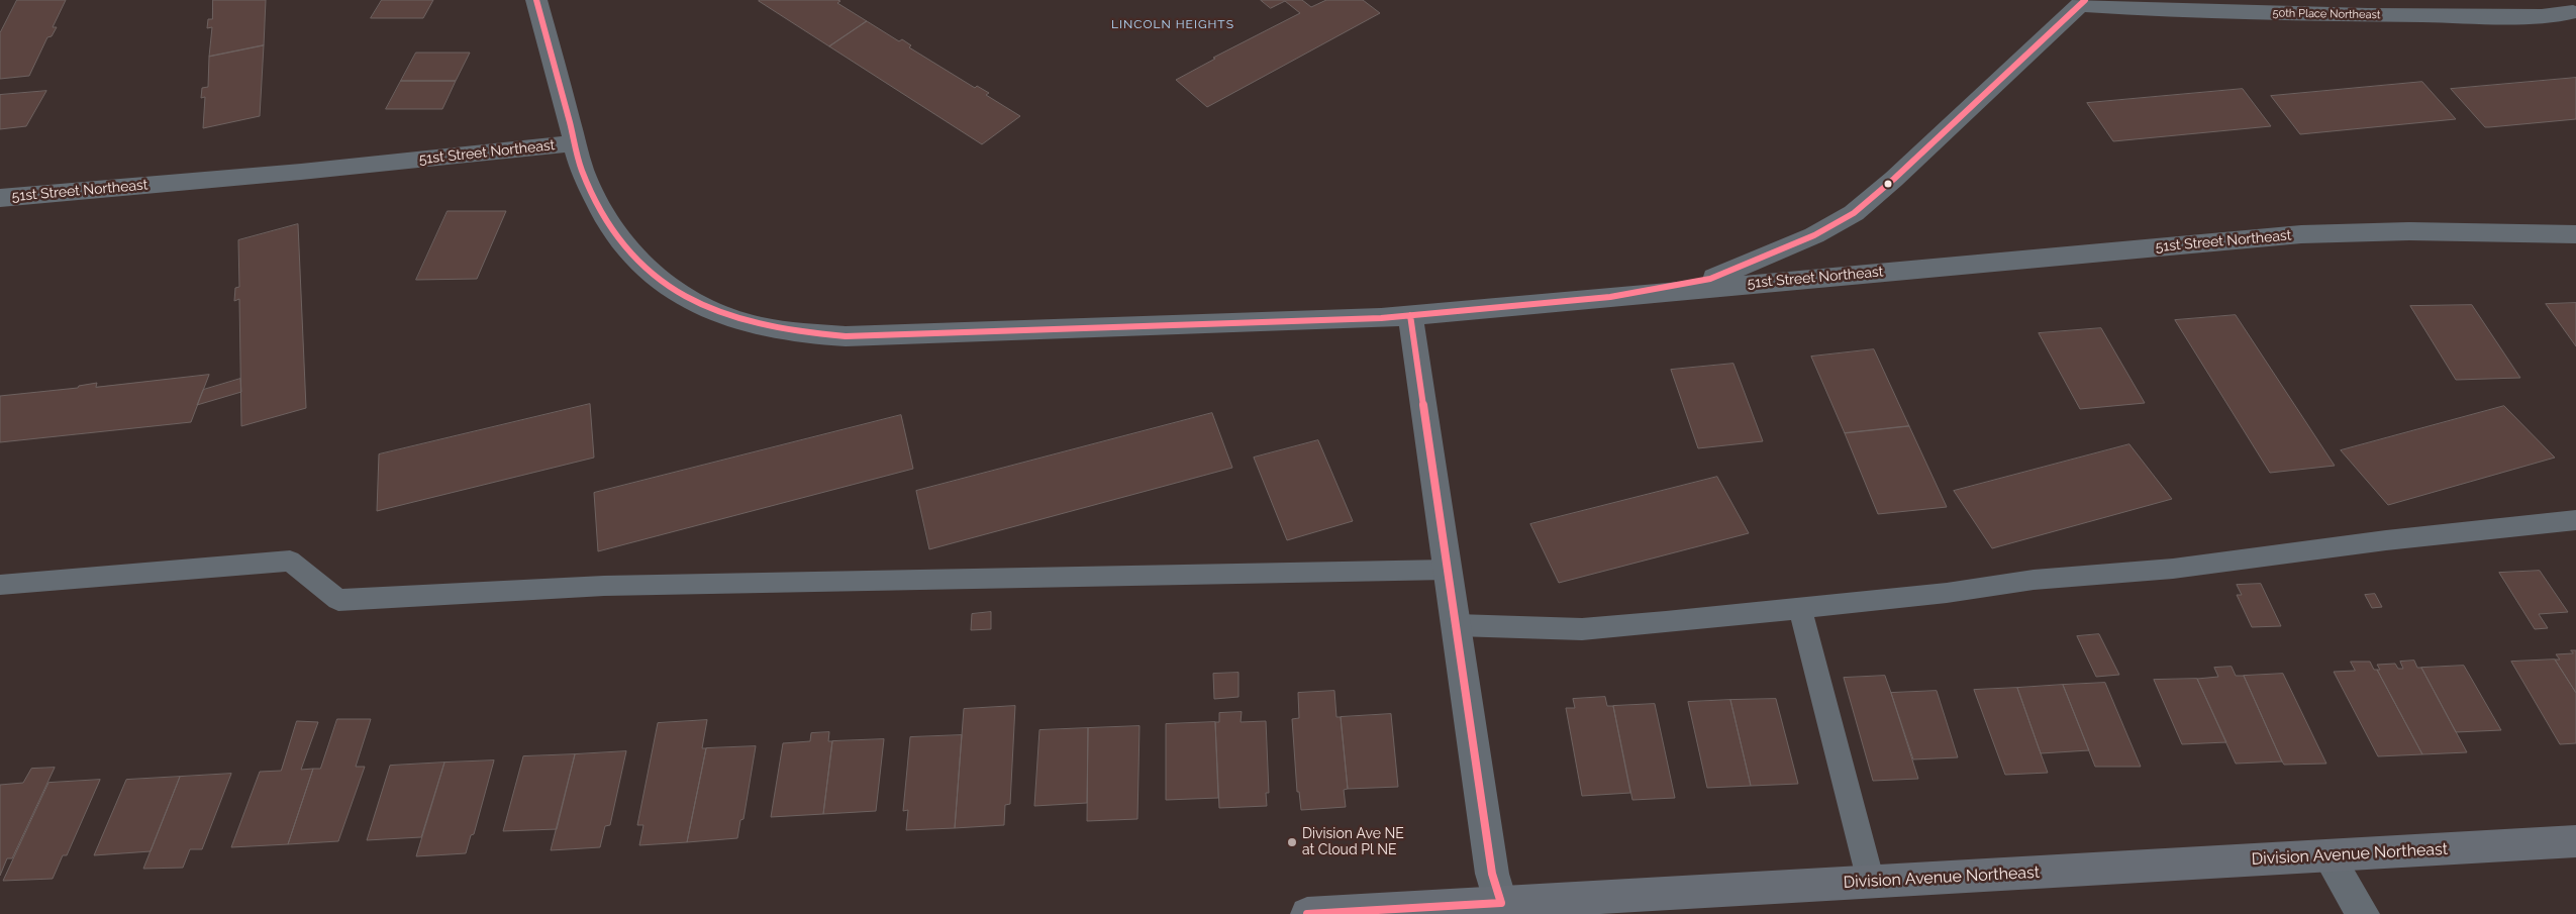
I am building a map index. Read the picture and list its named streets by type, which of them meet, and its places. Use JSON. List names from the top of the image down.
{
  "streets": {
    "street": ["50th Place Northeast", "51st Street Northeast", "Division Avenue Northeast"]
  },
  "districts": ["LINCOLN HEIGHTS"],
  "places": ["Division Ave NE at Cloud Pl NE"]
}
